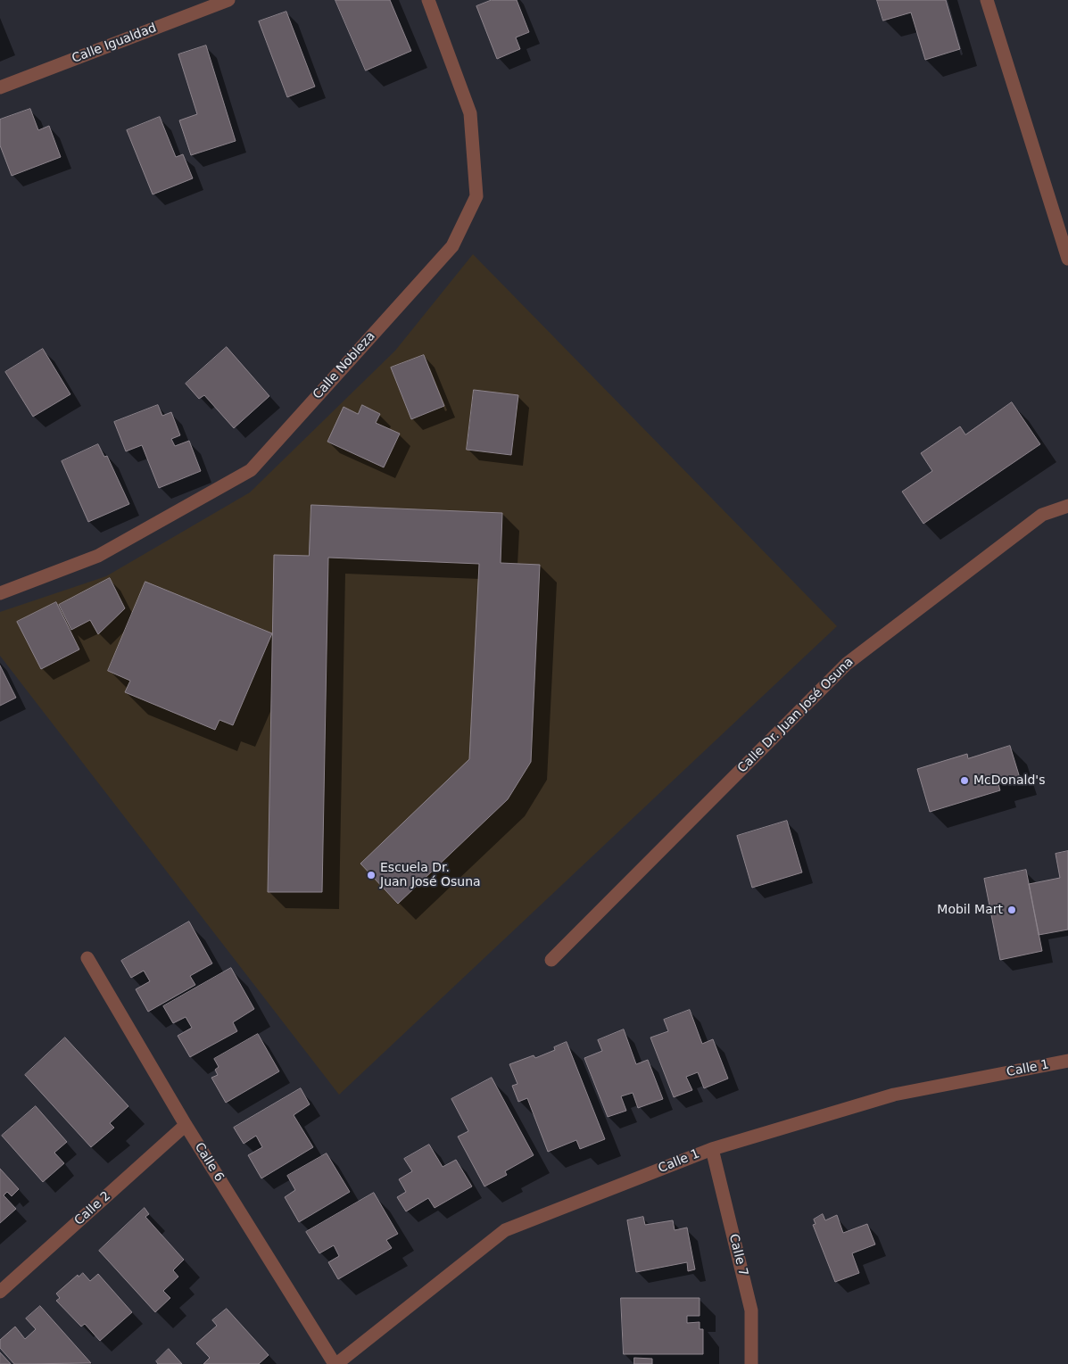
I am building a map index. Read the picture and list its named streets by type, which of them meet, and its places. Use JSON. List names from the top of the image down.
{
  "streets": {
    "street": [
      "Calle Igualdad",
      "Calle Nobleza",
      "Calle Dr. Juan José Osuna",
      "Calle 1",
      "Calle 6",
      "Calle 2",
      "Calle 7"
    ]
  },
  "crossings": [
    ["Calle 1", "Calle 6"],
    ["Calle 1", "Calle 7"],
    ["Calle 6", "Calle 2"]
  ],
  "places": ["McDonald's", "Escuela Dr. Juan José Osuna", "Mobil Mart"]
}
